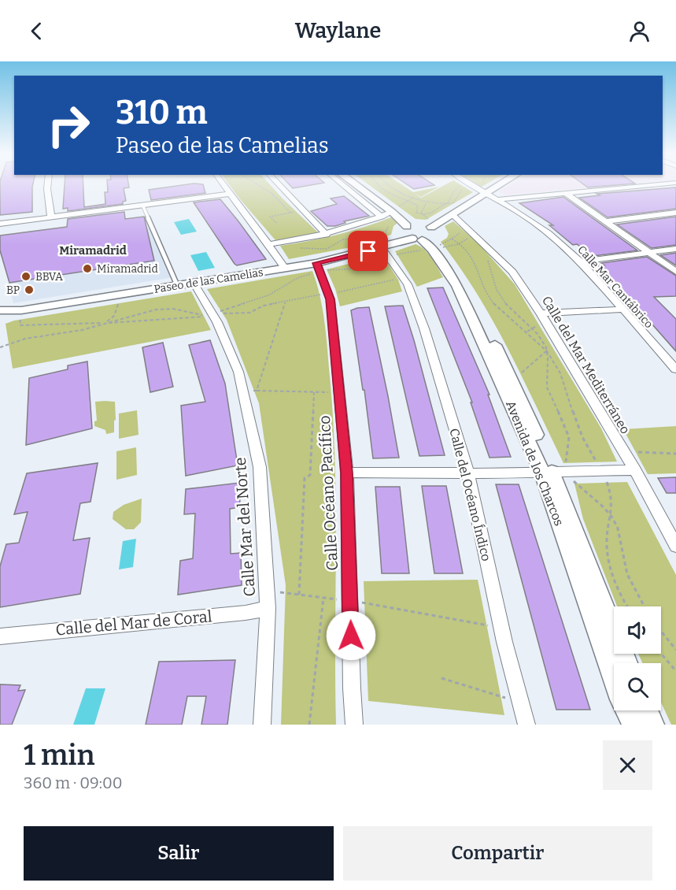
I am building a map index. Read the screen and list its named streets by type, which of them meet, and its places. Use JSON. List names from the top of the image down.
{
  "streets": {
    "street": [
      "Paseo de las Camelias",
      "Calle Mar Cantábrico",
      "Calle del Mar Mediterráneo",
      "Avenida de los Charcos",
      "Calle Océano Pacífico",
      "Calle del Océano Índico",
      "Calle Mar del Norte",
      "Calle del Mar de Coral"
    ]
  },
  "crossings": [
    ["Paseo de las Camelias", "Avenida de los Charcos"],
    ["Paseo de las Camelias", "Calle Océano Pacífico"],
    ["Paseo de las Camelias", "Calle del Océano Índico"],
    ["Paseo de las Camelias", "Calle Mar del Norte"],
    ["Calle Mar del Norte", "Calle del Mar de Coral"]
  ],
  "districts": ["Miramadrid"],
  "places": ["Miramadrid", "BBVA", "BP"],
  "page": {
    "header": "Waylane",
    "turn": ["310 m", "Paseo de las Camelias"],
    "heading": ["1 min", "360 m · 09:00"],
    "buttons": ["Salir", "Compartir"]
  }
}
